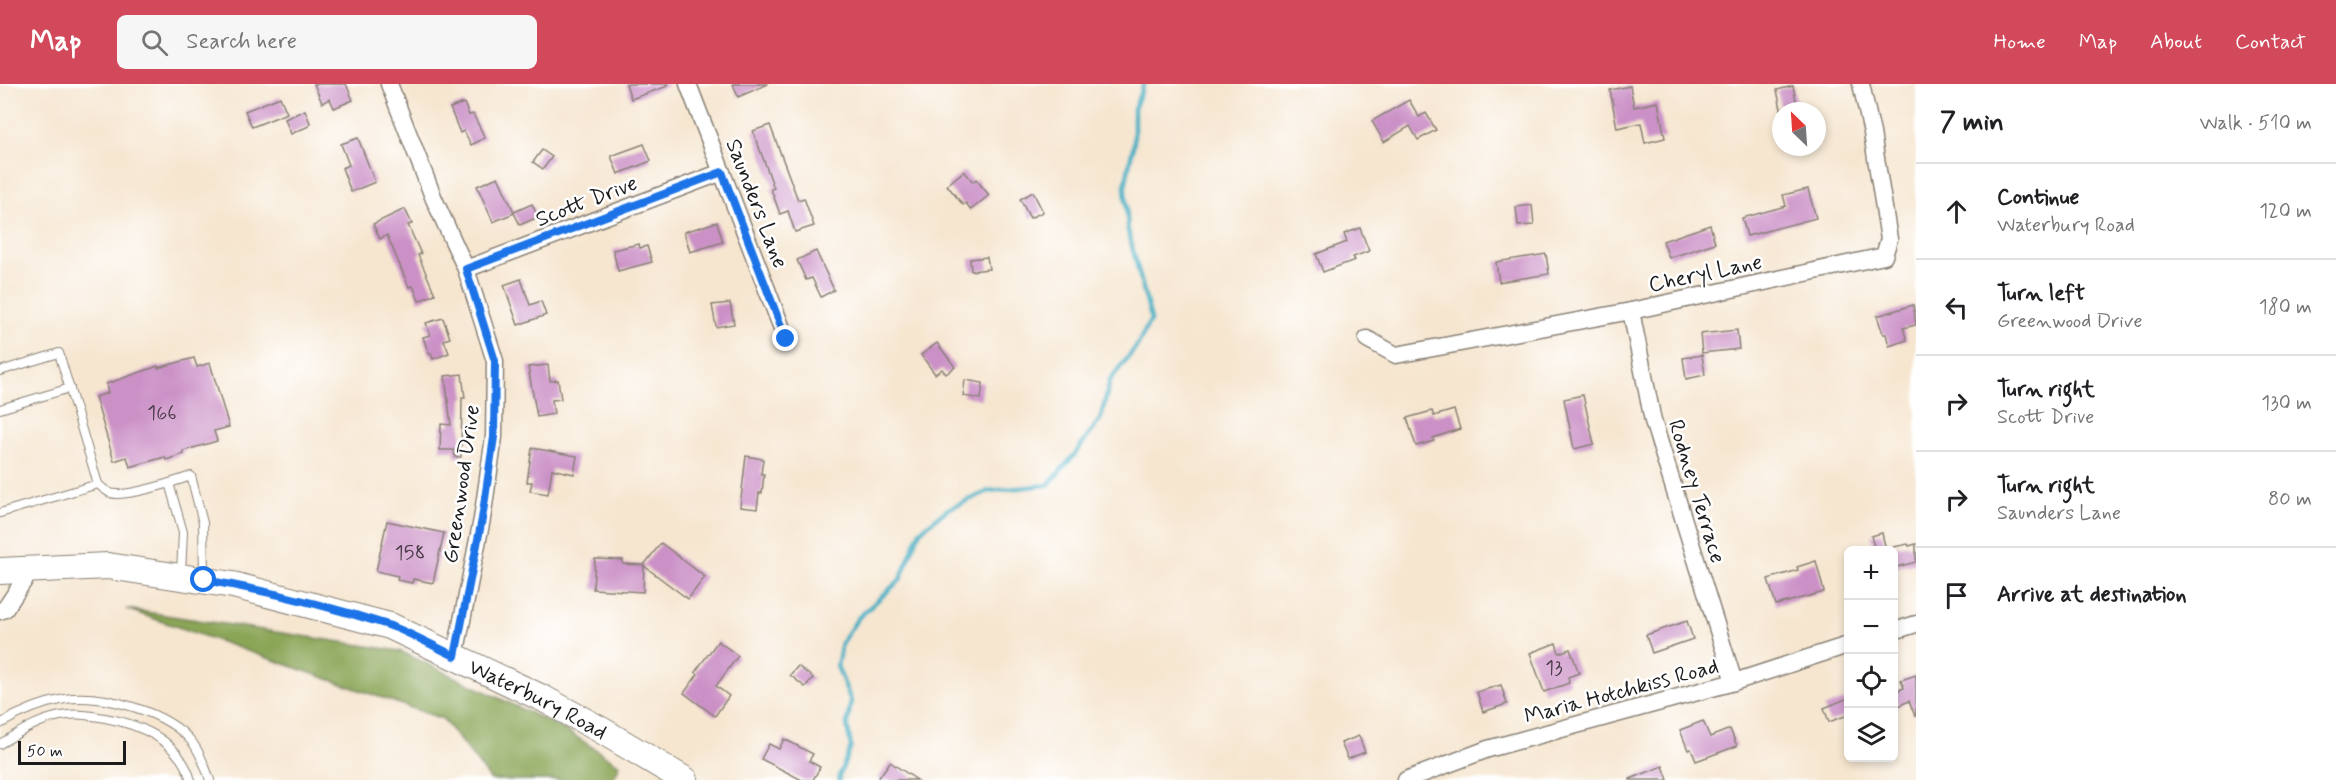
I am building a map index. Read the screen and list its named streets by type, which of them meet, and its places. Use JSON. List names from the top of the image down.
{
  "streets": {
    "main road": ["Waterbury Road"],
    "street": [
      "Scott Drive",
      "Saunders Lane",
      "Cheryl Lane",
      "Greenwood Drive",
      "Rodney Terrace",
      "Maria Hotchkiss Road"
    ]
  },
  "crossings": [
    ["Scott Drive", "Saunders Lane"],
    ["Scott Drive", "Greenwood Drive"],
    ["Cheryl Lane", "Rodney Terrace"],
    ["Greenwood Drive", "Waterbury Road"],
    ["Rodney Terrace", "Maria Hotchkiss Road"]
  ],
  "house_numbers": ["166", "158", "13"],
  "scale_bar": "50 m",
  "north": "top left",
  "page": {
    "header": "Map",
    "search": "Search here",
    "nav": [
      "Home",
      "Map",
      "About",
      "Contact"
    ],
    "heading": ["7 min", "Walk · 510 m"],
    "list": [
      ["Continue", "Waterbury Road", "120 m"],
      ["Turn left", "Greenwood Drive", "180 m"],
      ["Turn right", "Scott Drive", "130 m"],
      ["Turn right", "Saunders Lane", "80 m"],
      "Arrive at destination"
    ],
    "map_buttons": ["+", "−"],
    "scale": "50 m"
  }
}
